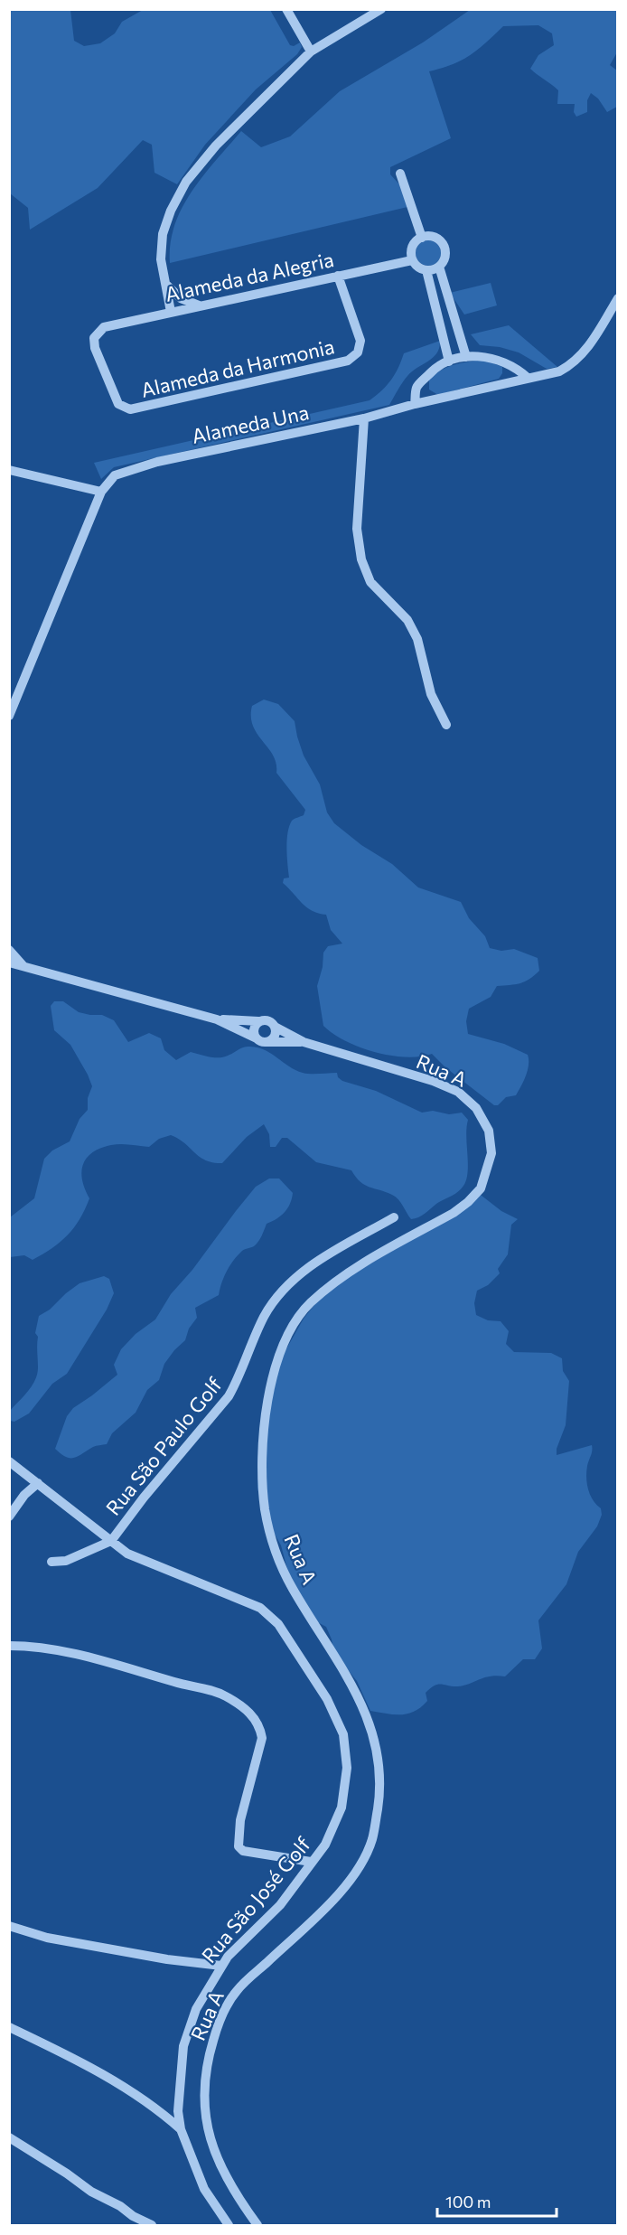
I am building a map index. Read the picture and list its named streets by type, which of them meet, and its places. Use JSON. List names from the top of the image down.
{
  "streets": {
    "street": [
      "Alameda da Alegria",
      "Alameda da Harmonia",
      "Alameda Una",
      "Rua A",
      "Rua São Paulo Golf",
      "Rua São José Golf"
    ]
  },
  "crossings": [
    ["Alameda da Alegria", "Alameda da Harmonia"],
    ["Rua São Paulo Golf", "Rua São José Golf"]
  ],
  "scale_bar": "100 m"
}
